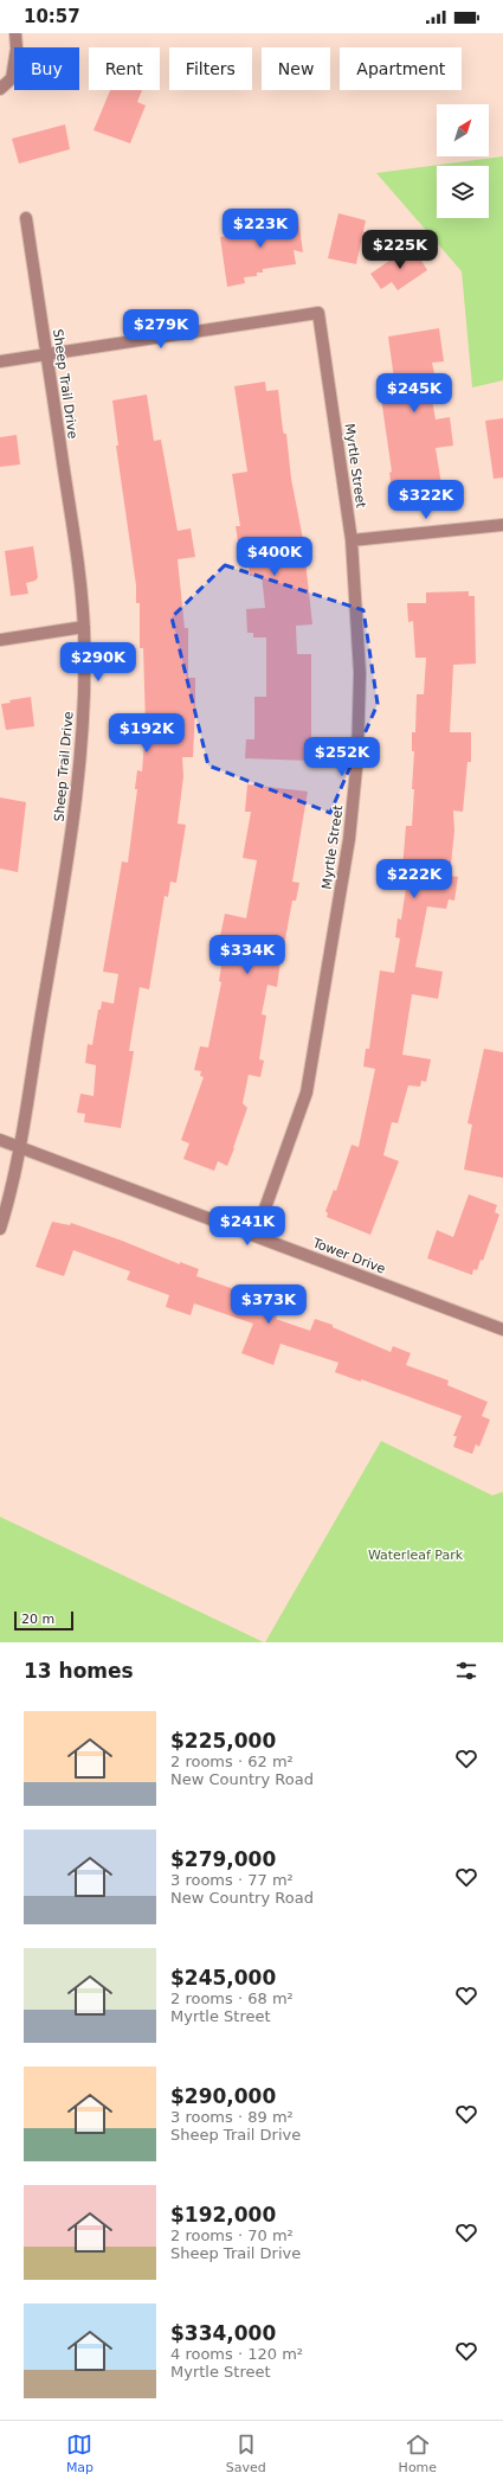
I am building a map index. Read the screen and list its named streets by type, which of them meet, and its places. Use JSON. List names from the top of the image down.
{
  "streets": {
    "street": ["Sheep Trail Drive", "Myrtle Street", "Tower Drive"]
  },
  "crossings": [
    ["Sheep Trail Drive", "Myrtle Street"],
    ["Sheep Trail Drive", "Tower Drive"],
    ["Myrtle Street", "Tower Drive"]
  ],
  "parks": ["Waterleaf Park"],
  "scale_bar": "20 m",
  "north": "top right",
  "page": {
    "status": "10:57",
    "chip": [
      "Buy",
      "Rent",
      "Filters",
      "New",
      "Apartment"
    ],
    "price": [
      "$223K",
      "$225K",
      "$279K",
      "$245K",
      "$322K",
      "$400K",
      "$290K",
      "$192K",
      "$252K",
      "$222K",
      "$334K",
      "$241K",
      "$373K"
    ],
    "scale": "20 m",
    "heading": "13 homes",
    "list": [
      {
        "name": "$225,000",
        "note": "2 rooms · 62 m² · New Country Road"
      },
      {
        "name": "$279,000",
        "note": "3 rooms · 77 m² · New Country Road"
      },
      {
        "name": "$245,000",
        "note": "2 rooms · 68 m² · Myrtle Street"
      },
      {
        "name": "$290,000",
        "note": "3 rooms · 89 m² · Sheep Trail Drive"
      },
      {
        "name": "$192,000",
        "note": "2 rooms · 70 m² · Sheep Trail Drive"
      },
      {
        "name": "$334,000",
        "note": "4 rooms · 120 m² · Myrtle Street"
      }
    ],
    "tabs": ["Map", "Saved", "Home"]
  }
}
